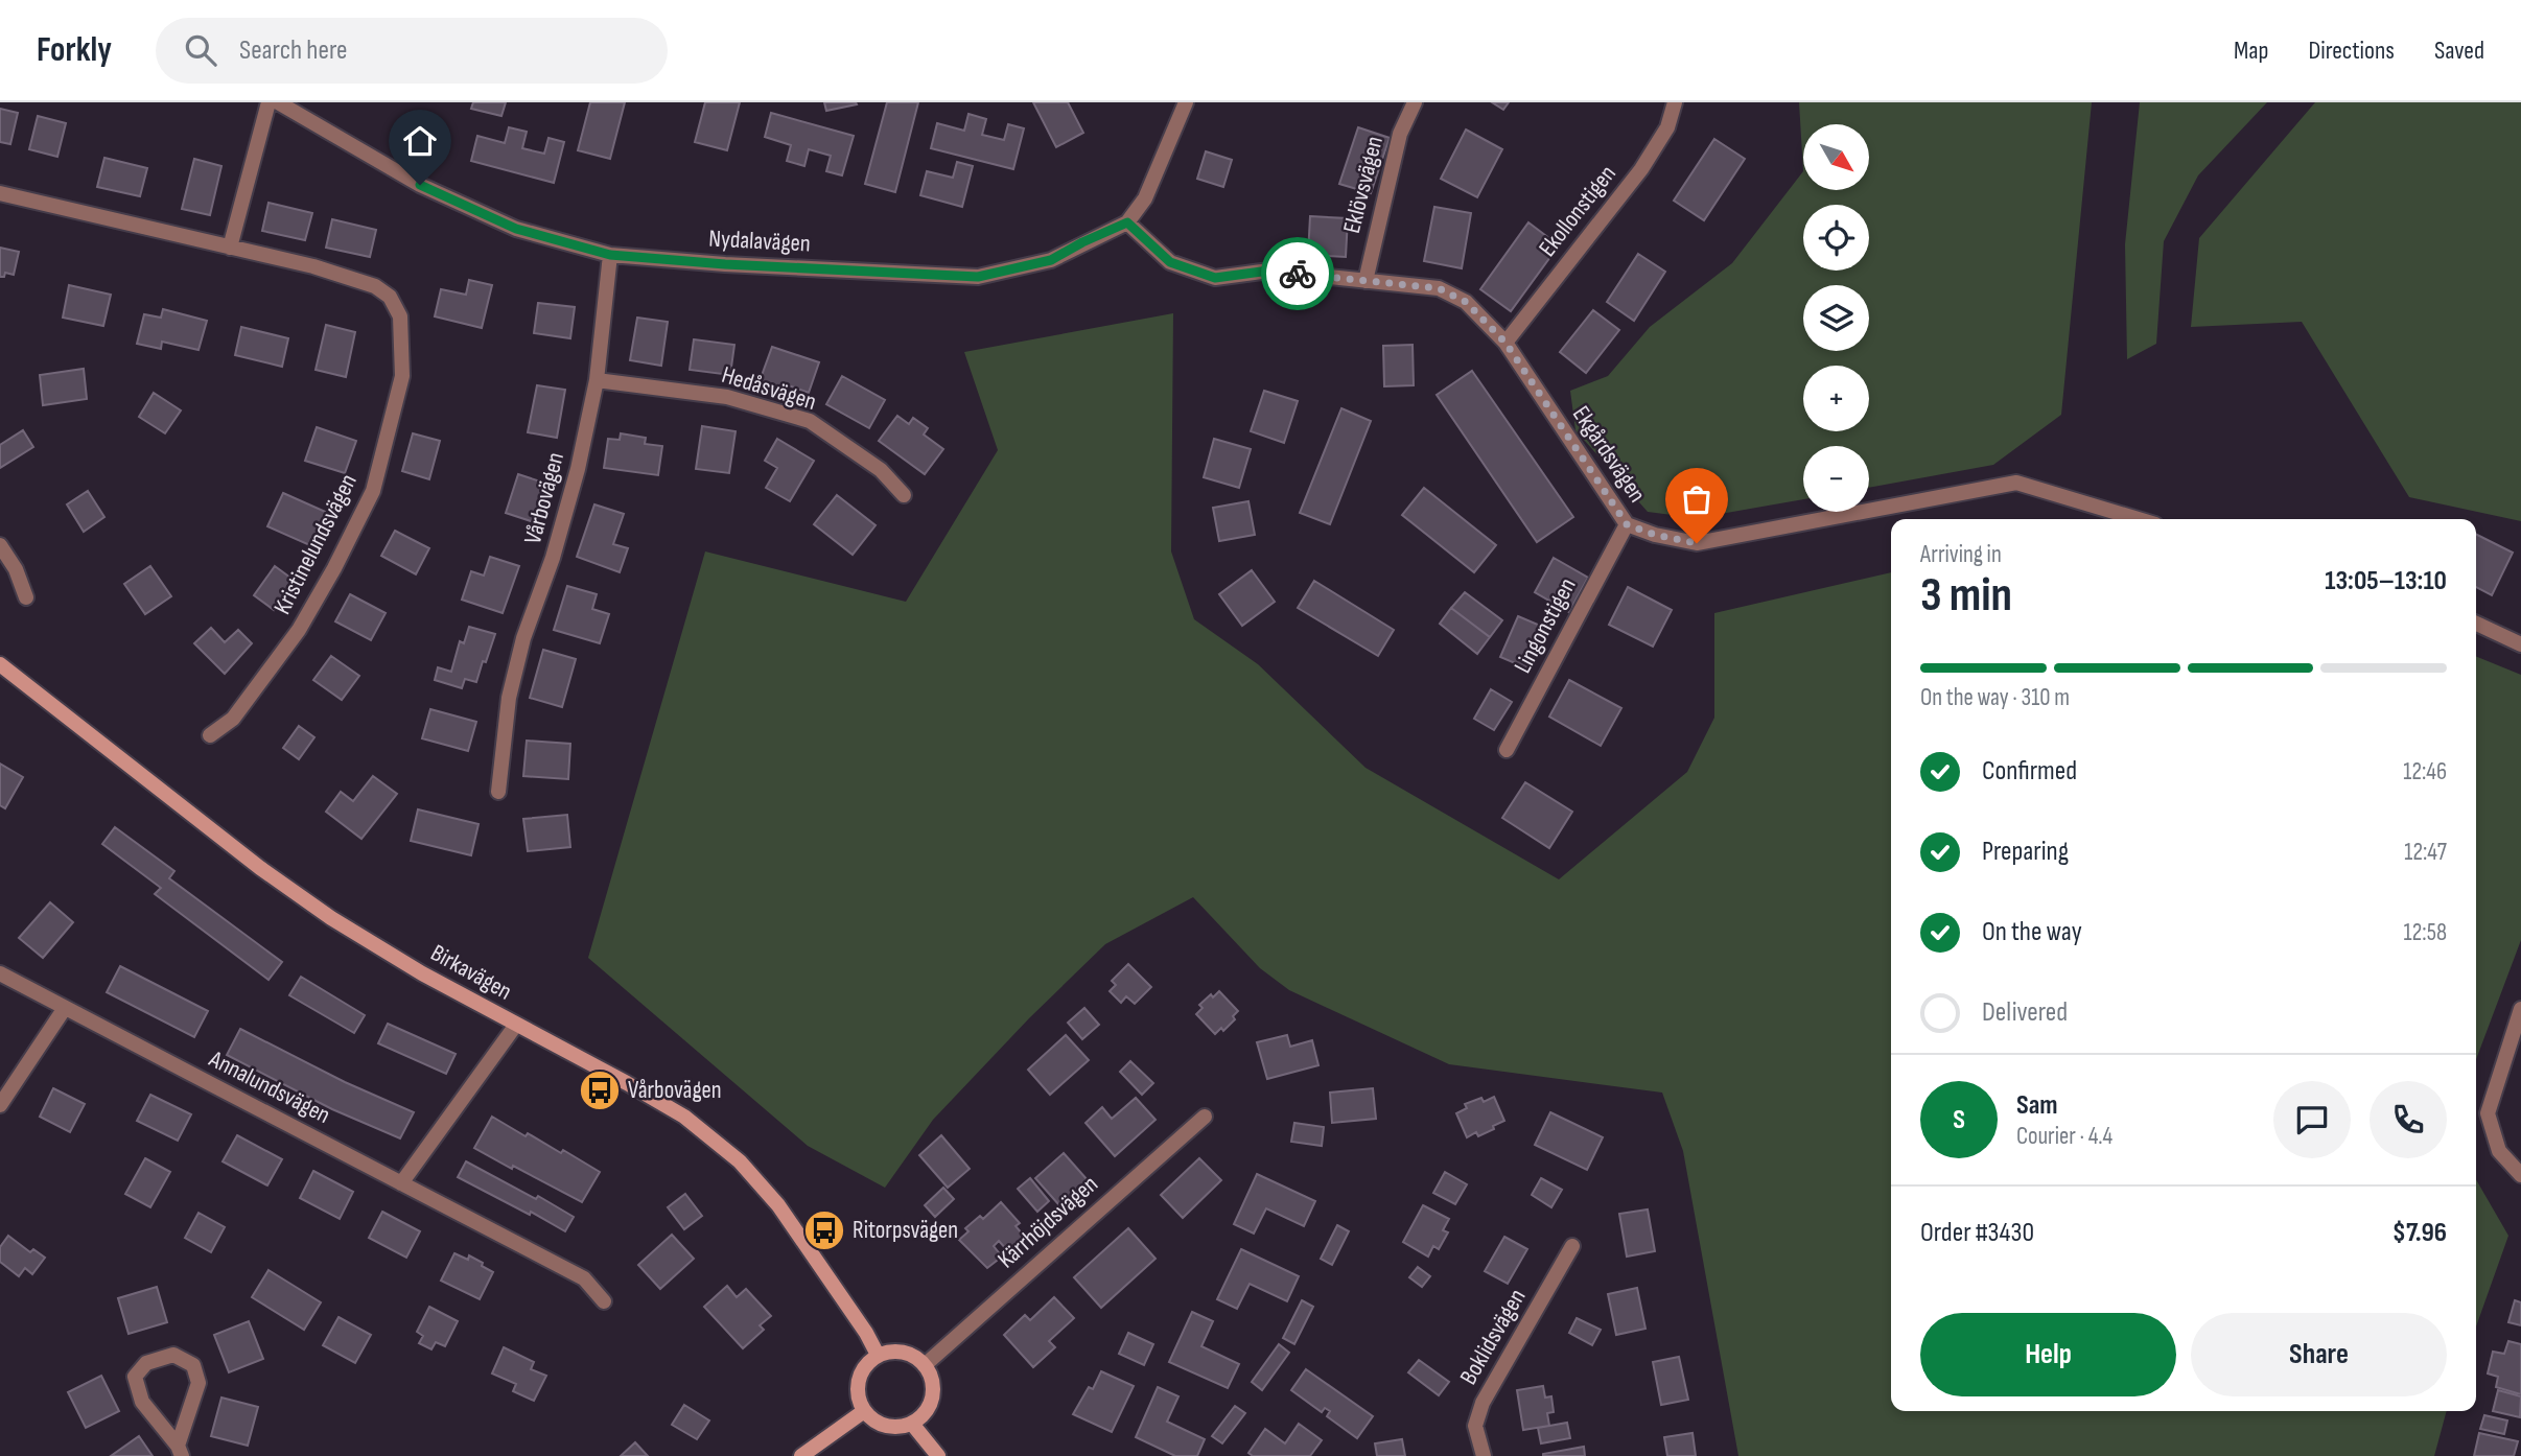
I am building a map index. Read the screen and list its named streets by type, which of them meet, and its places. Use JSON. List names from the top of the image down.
{
  "streets": {
    "street": [
      "Eklövsvägen",
      "Ekollonstigen",
      "Nydalavägen",
      "Hedåsvägen",
      "Ekgårdsvägen",
      "Vårbovägen",
      "Kristinelundsvägen",
      "Lingonstigen",
      "Birkavägen",
      "Annalundsvägen",
      "Kärrhöjdsvägen",
      "Boklidsvägen"
    ]
  },
  "crossings": [
    ["Eklövsvägen", "Ekgårdsvägen"],
    ["Ekollonstigen", "Ekgårdsvägen"],
    ["Nydalavägen", "Ekgårdsvägen"],
    ["Nydalavägen", "Vårbovägen"],
    ["Hedåsvägen", "Vårbovägen"],
    ["Ekgårdsvägen", "Lingonstigen"],
    ["Birkavägen", "Kärrhöjdsvägen"]
  ],
  "places": {
    "bus stop": ["Vårbovägen", "Ritorpsvägen"]
  },
  "north": "bottom right",
  "page": {
    "header": "Forkly",
    "search": "Search here",
    "nav": ["Map", "Directions", "Saved"],
    "map_buttons": ["+", "−"],
    "heading": ["3 min", "Arriving in", "13:05–13:10"],
    "panel": [
      "Sam",
      "Courier · 4.4",
      "Order #3430",
      "$7.96"
    ],
    "bar": "On the way · 310 m",
    "list": [
      ["Confirmed", "12:46"],
      ["Preparing", "12:47"],
      ["On the way", "12:58"],
      "Delivered"
    ],
    "round": "S",
    "buttons": ["Help", "Share"]
  }
}
